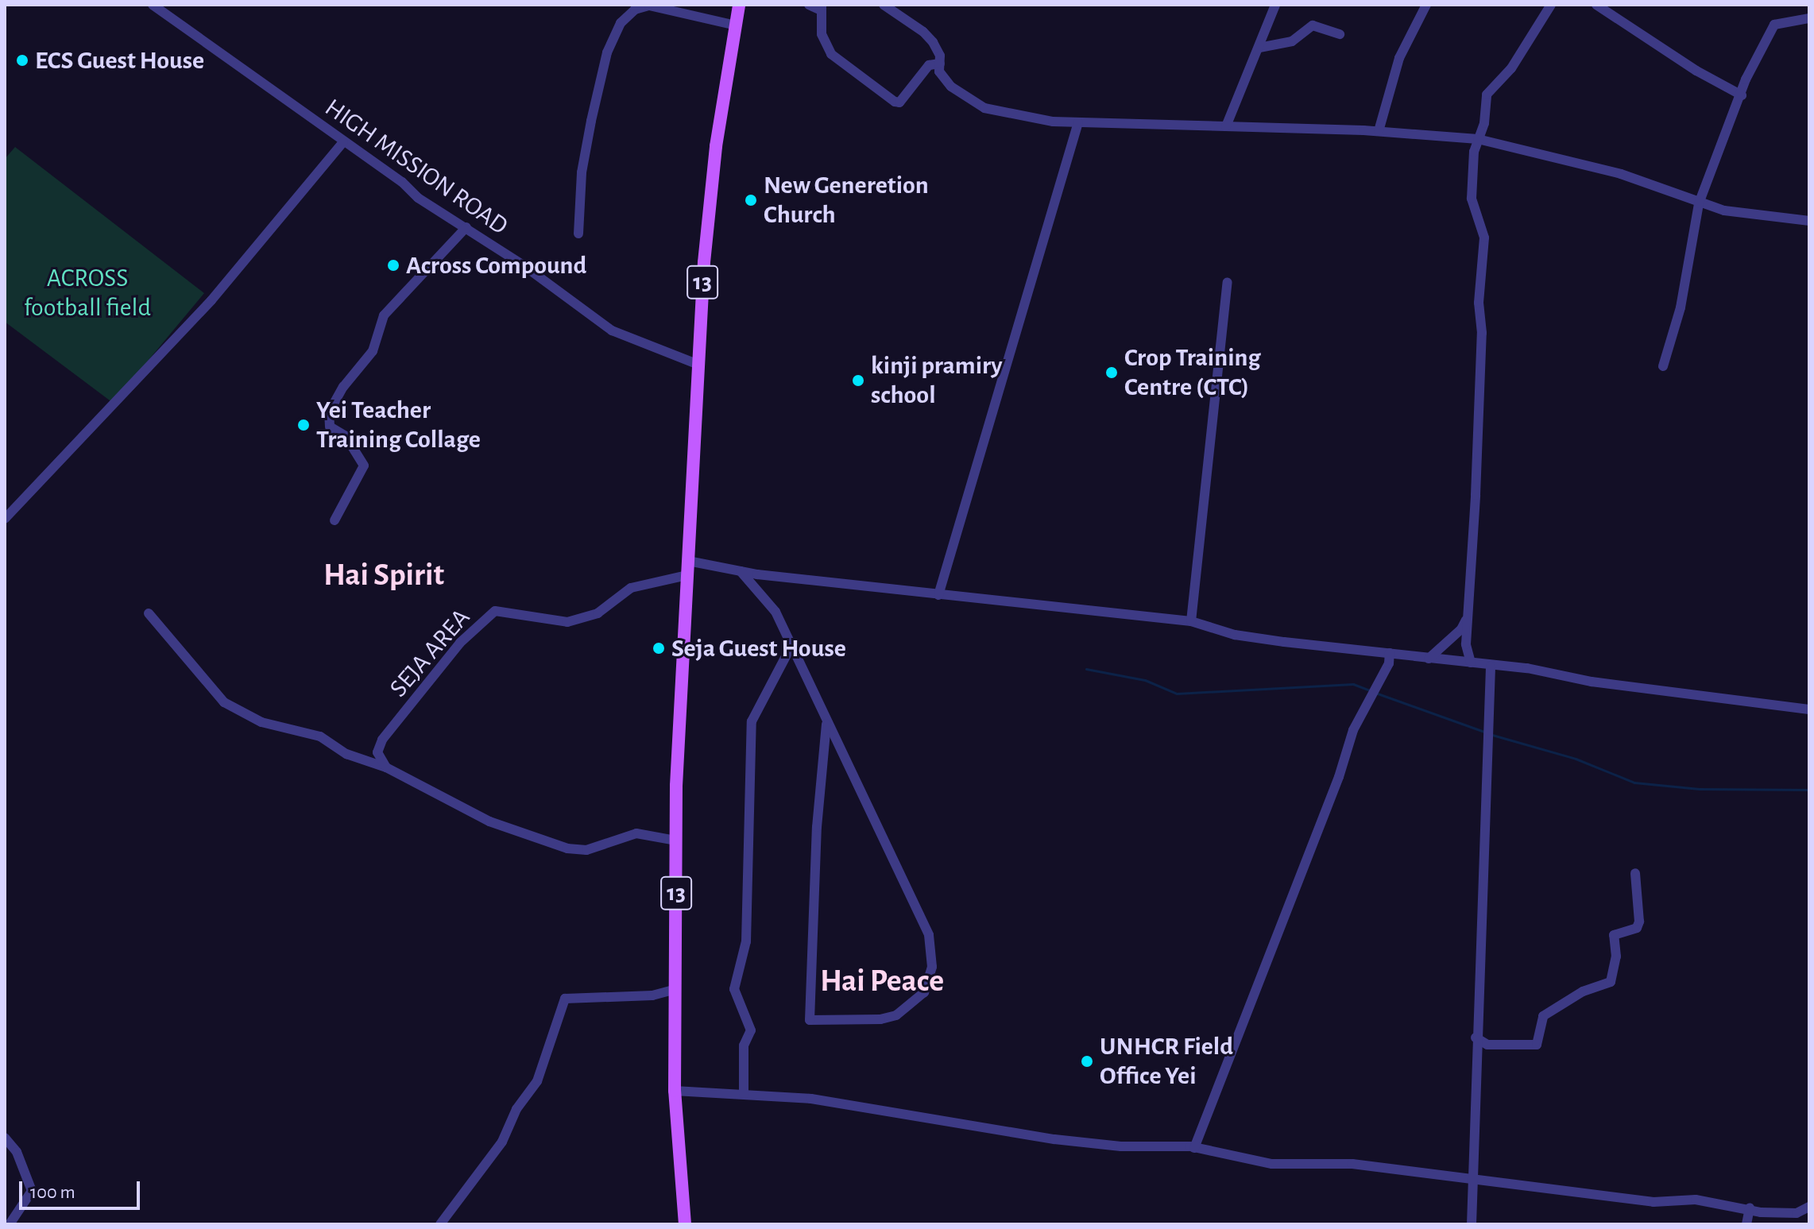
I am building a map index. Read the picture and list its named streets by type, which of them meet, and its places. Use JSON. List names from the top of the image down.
{
  "streets": {
    "main road": ["13"],
    "street": ["HIGH MISSION ROAD", "SEJA AREA"]
  },
  "crossings": [
    ["HIGH MISSION ROAD", "13"],
    ["13", "SEJA AREA"]
  ],
  "districts": ["Hai Spirit", "Hai Peace"],
  "parks": ["ACROSS football field"],
  "places": [
    "ECS Guest House",
    "New Generetion Church",
    "Across Compound",
    "Crop Training Centre (CTC)",
    "kinji pramiry school",
    "Yei Teacher Training Collage",
    "Seja Guest House",
    "UNHCR Field Office Yei"
  ],
  "scale_bar": "100 m"
}
